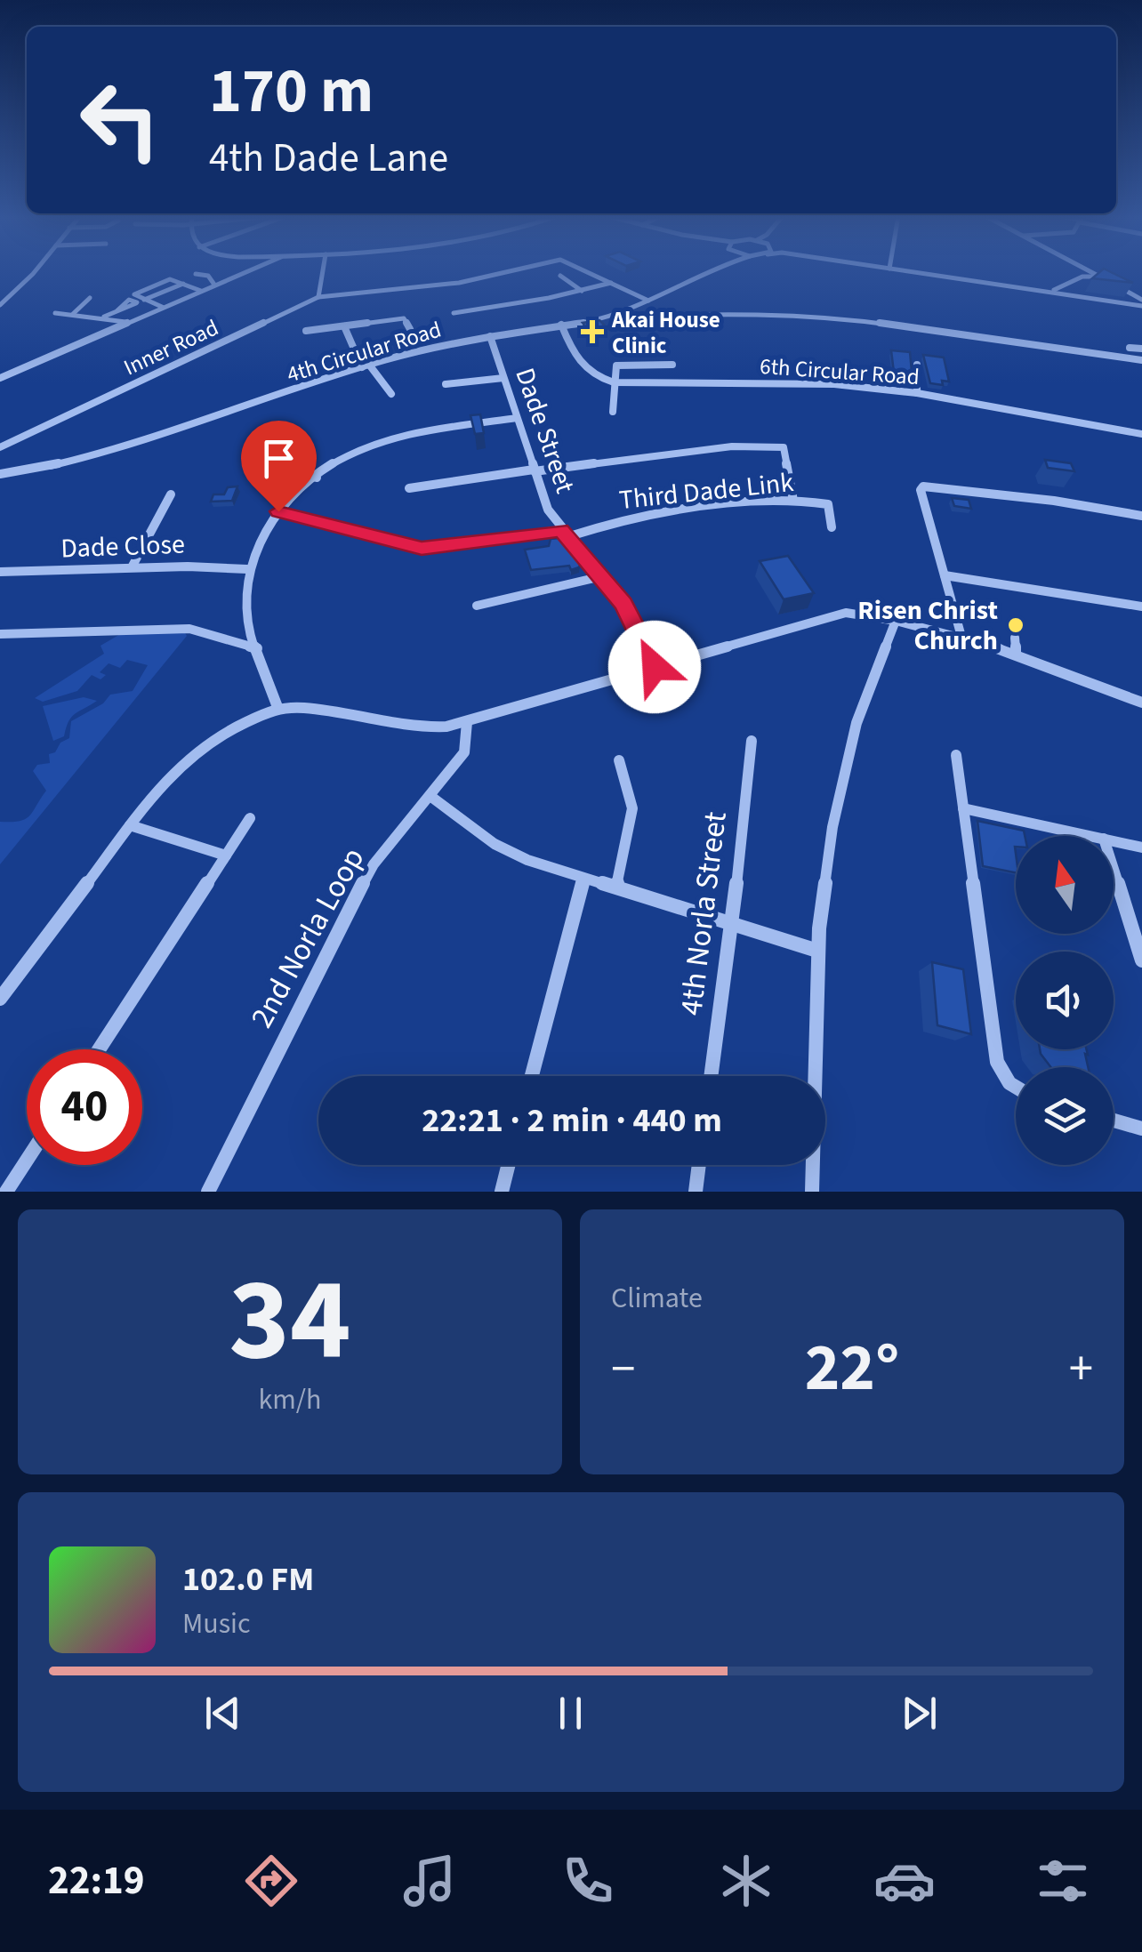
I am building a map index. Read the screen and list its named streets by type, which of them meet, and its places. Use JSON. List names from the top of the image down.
{
  "streets": {
    "street": [
      "Inner Road",
      "4th Circular Road",
      "6th Circular Road",
      "Dade Street",
      "Third Dade Link",
      "Dade Close",
      "4th Norla Street",
      "2nd Norla Loop"
    ]
  },
  "crossings": [
    ["4th Circular Road", "Dade Street"],
    ["Dade Street", "Third Dade Link"]
  ],
  "places": {
    "health": ["Akai House Clinic"],
    "other": ["Risen Christ Church"]
  },
  "north": "top",
  "page": {
    "turn": ["170 m", "4th Dade Lane"],
    "limit": "40",
    "trip": "22:21 · 2 min · 440 m",
    "tile": [
      ["34", "km/h"],
      "Climate"
    ],
    "heat": ["−", "22°", "+"],
    "song": ["102.0 FM", "Music"],
    "tabs": "22:19"
  }
}
